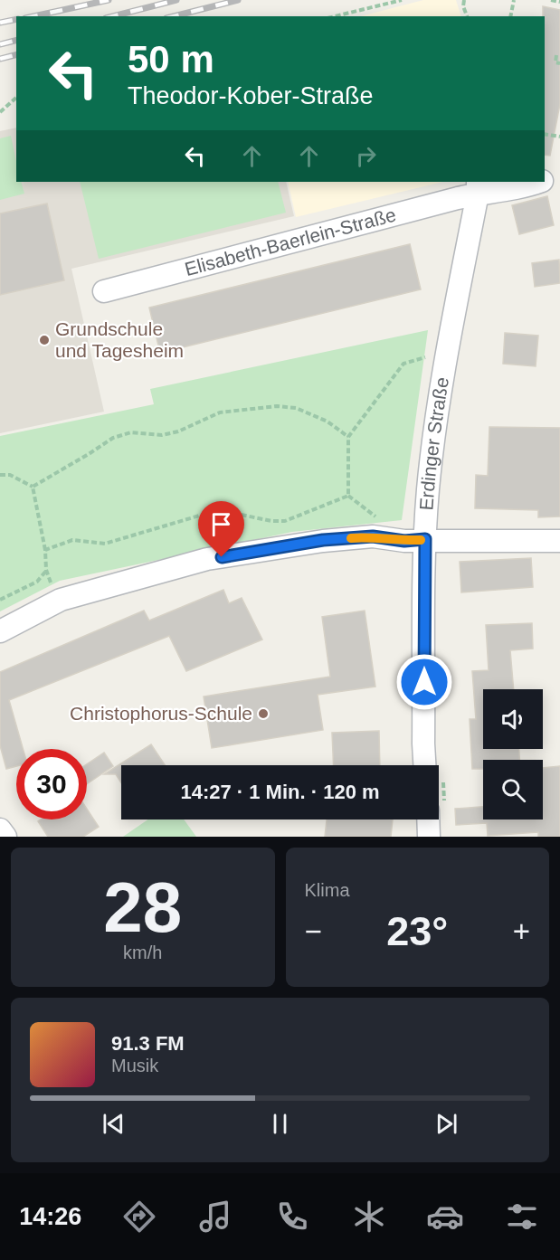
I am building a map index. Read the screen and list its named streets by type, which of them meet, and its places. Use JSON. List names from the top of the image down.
{
  "streets": {
    "street": ["Elisabeth-Baerlein-Straße", "Erdinger Straße"]
  },
  "crossings": [
    ["Elisabeth-Baerlein-Straße", "Erdinger Straße"]
  ],
  "places": ["Grundschule und Tagesheim", "Christophorus-Schule"],
  "page": {
    "turn": ["50 m", "Theodor-Kober-Straße"],
    "limit": "30",
    "trip": "14:27 · 1 Min. · 120 m",
    "tile": [
      ["28", "km/h"],
      "Klima"
    ],
    "heat": ["−", "23°", "+"],
    "song": ["91.3 FM", "Musik"],
    "tabs": "14:26"
  }
}
